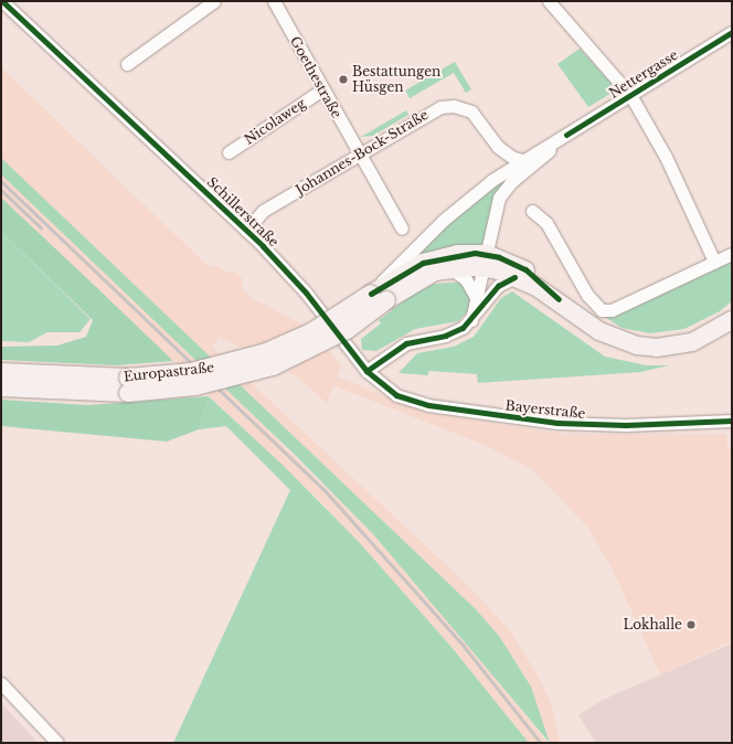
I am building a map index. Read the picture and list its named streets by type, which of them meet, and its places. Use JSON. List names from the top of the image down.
{
  "streets": {
    "main road": ["Europastraße"],
    "street": [
      "Nettergasse",
      "Goethestraße",
      "Nicolaweg",
      "Johannes-Bock-Straße",
      "Schillerstraße",
      "Bayerstraße"
    ]
  },
  "crossings": [
    ["Nettergasse", "Johannes-Bock-Straße"],
    ["Nettergasse", "Europastraße"],
    ["Goethestraße", "Nicolaweg"],
    ["Goethestraße", "Johannes-Bock-Straße"],
    ["Johannes-Bock-Straße", "Schillerstraße"],
    ["Schillerstraße", "Bayerstraße"]
  ],
  "places": ["Bestattungen Hüsgen", "Lokhalle"]
}
